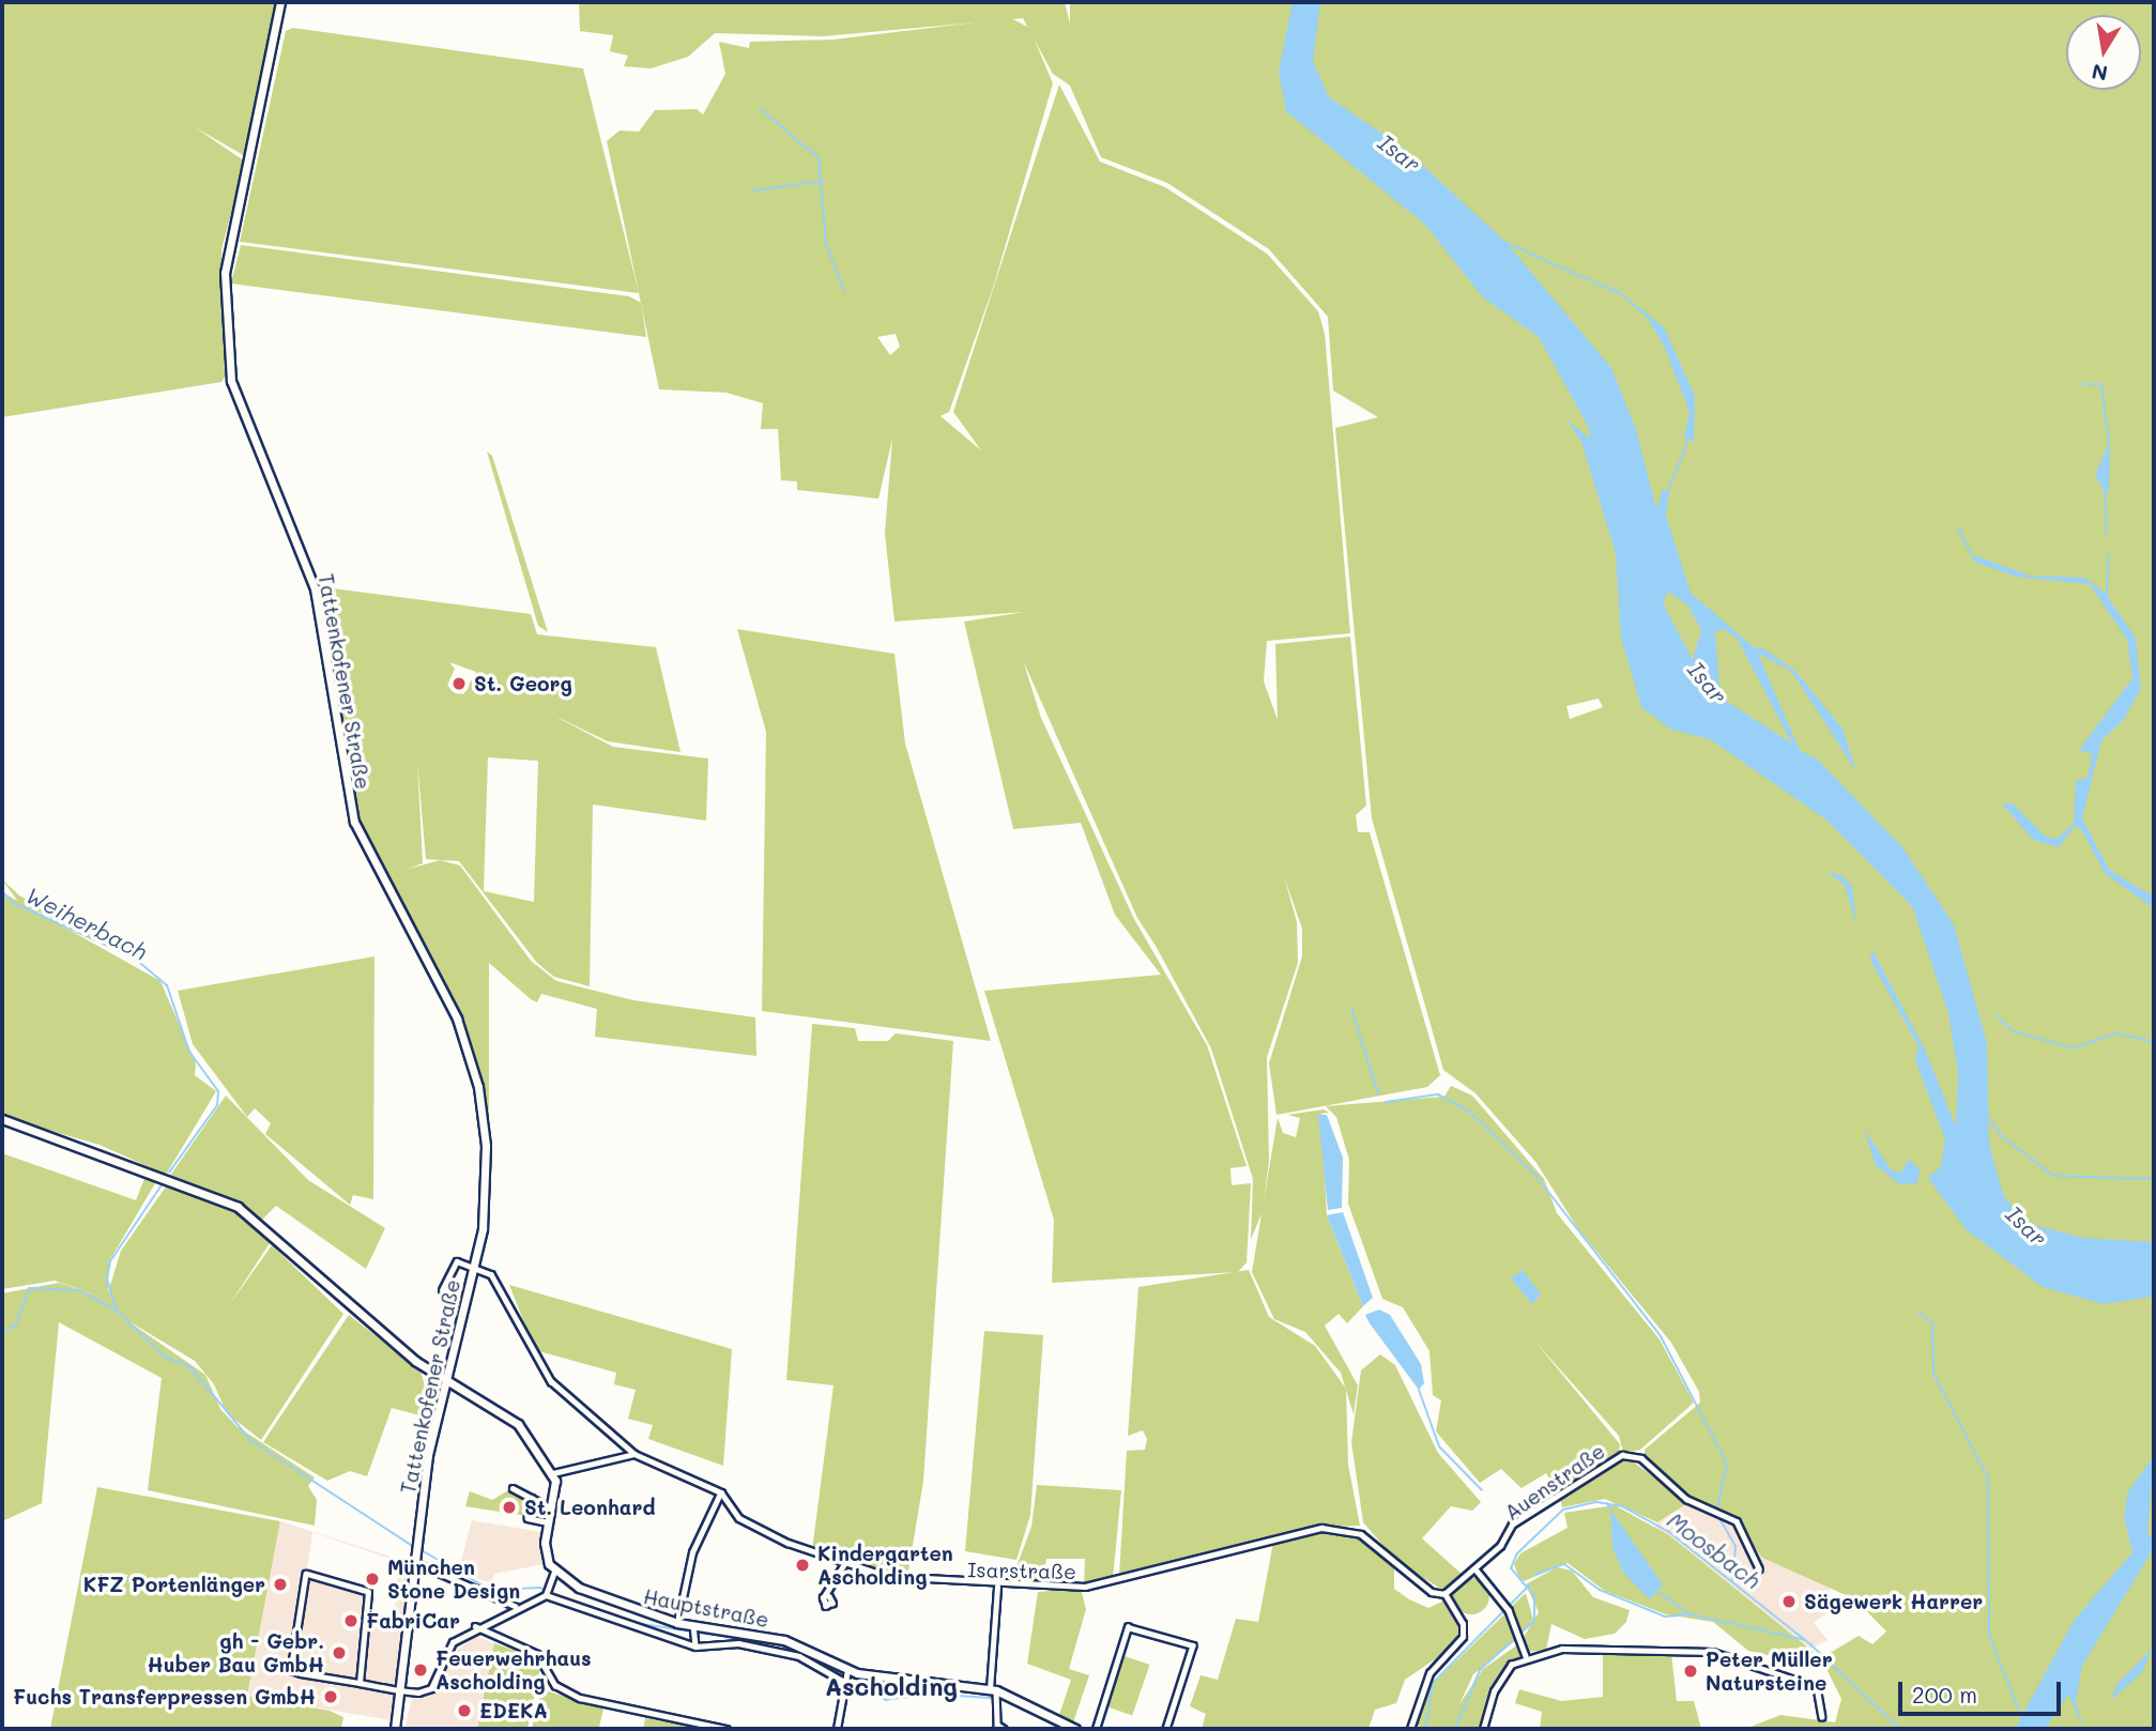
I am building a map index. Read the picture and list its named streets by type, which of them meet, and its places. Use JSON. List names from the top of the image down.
{
  "streets": {
    "main road": ["Tattenkofener Straße", "Hauptstraße"],
    "street": ["Auenstraße", "Isarstraße"]
  },
  "districts": ["Ascholding"],
  "water": ["Isar", "Weiherbach", "Moosbach"],
  "places": [
    "St. Georg",
    "St. Leonhard",
    "Kindergarten Ascholding",
    "München Stone Design",
    "KFZ Portenlänger",
    "Sägewerk Harrer",
    "FabriCar",
    "gh - Gebr. Huber Bau GmbH",
    "Feuerwehrhaus Ascholding",
    "Peter Müller Natursteine",
    "Fuchs Transferpressen GmbH",
    "EDEKA"
  ],
  "scale_bar": "200 m",
  "north": "bottom"
}
